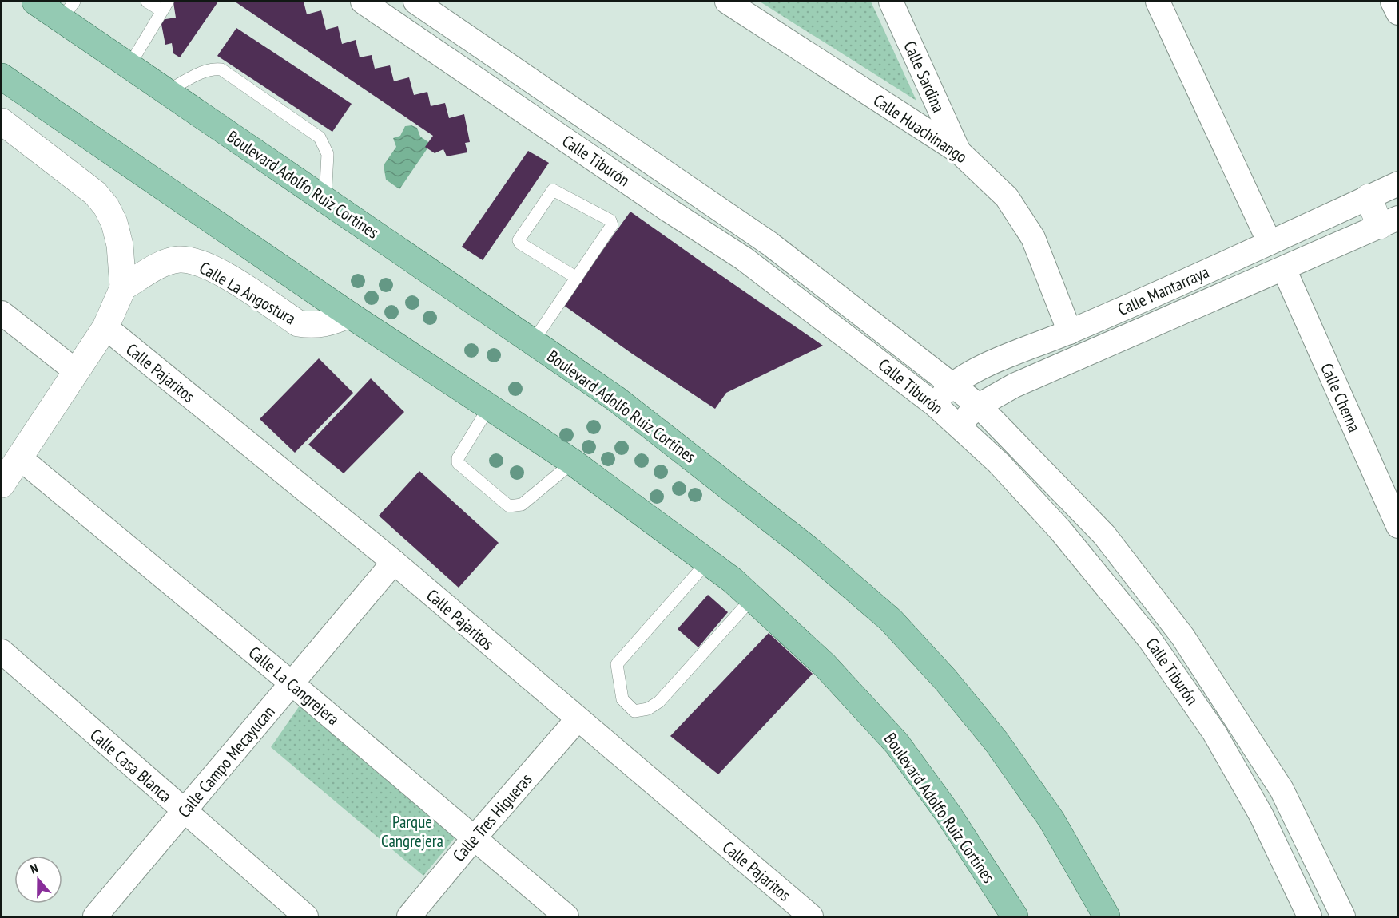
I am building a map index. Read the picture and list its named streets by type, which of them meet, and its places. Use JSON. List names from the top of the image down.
{
  "streets": {
    "main road": ["Boulevard Adolfo Ruiz Cortines"],
    "street": [
      "Calle Sardina",
      "Calle Huachinango",
      "Calle Tiburón",
      "Calle Mantarraya",
      "Calle La Angostura",
      "Calle Pajaritos",
      "Calle Cherna",
      "Calle La Cangrejera",
      "Calle Campo Mecayucan",
      "Calle Casa Blanca",
      "Calle Tres Higueras"
    ]
  },
  "crossings": [
    ["Calle Sardina", "Calle Huachinango"],
    ["Calle Huachinango", "Calle Mantarraya"],
    ["Calle Tiburón", "Calle Mantarraya"],
    ["Boulevard Adolfo Ruiz Cortines", "Calle La Angostura"],
    ["Calle Mantarraya", "Calle Cherna"],
    ["Calle Pajaritos", "Calle Campo Mecayucan"],
    ["Calle Pajaritos", "Calle Tres Higueras"],
    ["Calle La Cangrejera", "Calle Campo Mecayucan"],
    ["Calle La Cangrejera", "Calle Tres Higueras"],
    ["Calle Campo Mecayucan", "Calle Casa Blanca"]
  ],
  "parks": ["Parque Cangrejera"],
  "north": "top"
}
